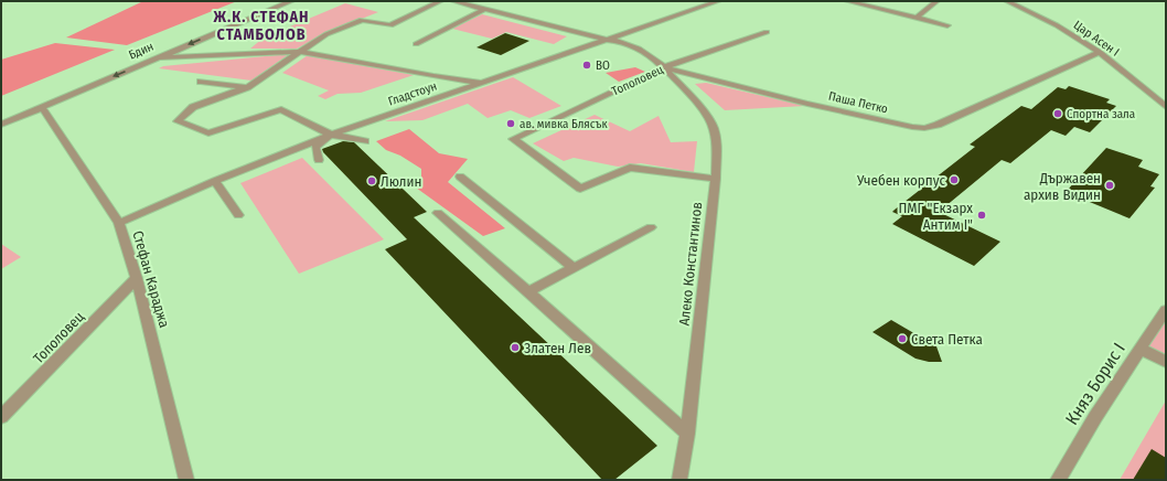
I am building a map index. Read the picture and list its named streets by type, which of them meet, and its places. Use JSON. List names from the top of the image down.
{
  "streets": {
    "street": [
      "Цар Асен I",
      "Бдин",
      "Тополовец",
      "Гладстоун",
      "Паша Петко",
      "Алеко Константинов",
      "Стефан Караджа",
      "Княз Борис I"
    ]
  },
  "crossings": [
    ["Цар Асен I", "Паша Петко"],
    ["Бдин", "Стефан Караджа"],
    ["Тополовец", "Паша Петко"],
    ["Тополовец", "Алеко Константинов"],
    ["Тополовец", "Стефан Караджа"],
    ["Гладстоун", "Паша Петко"],
    ["Гладстоун", "Стефан Караджа"],
    ["Паша Петко", "Алеко Константинов"]
  ],
  "districts": ["Ж.К. СТЕФАН СТАМБОЛОВ"],
  "places": [
    "ВО",
    "Спортна зала",
    "ав. мивка Блясък",
    "Учебен корпус",
    "Люлин",
    "Държавен архив Видин",
    "ПМГ \"Екзарх Антим I\"",
    "Света Петка",
    "Златен Лев"
  ]
}
